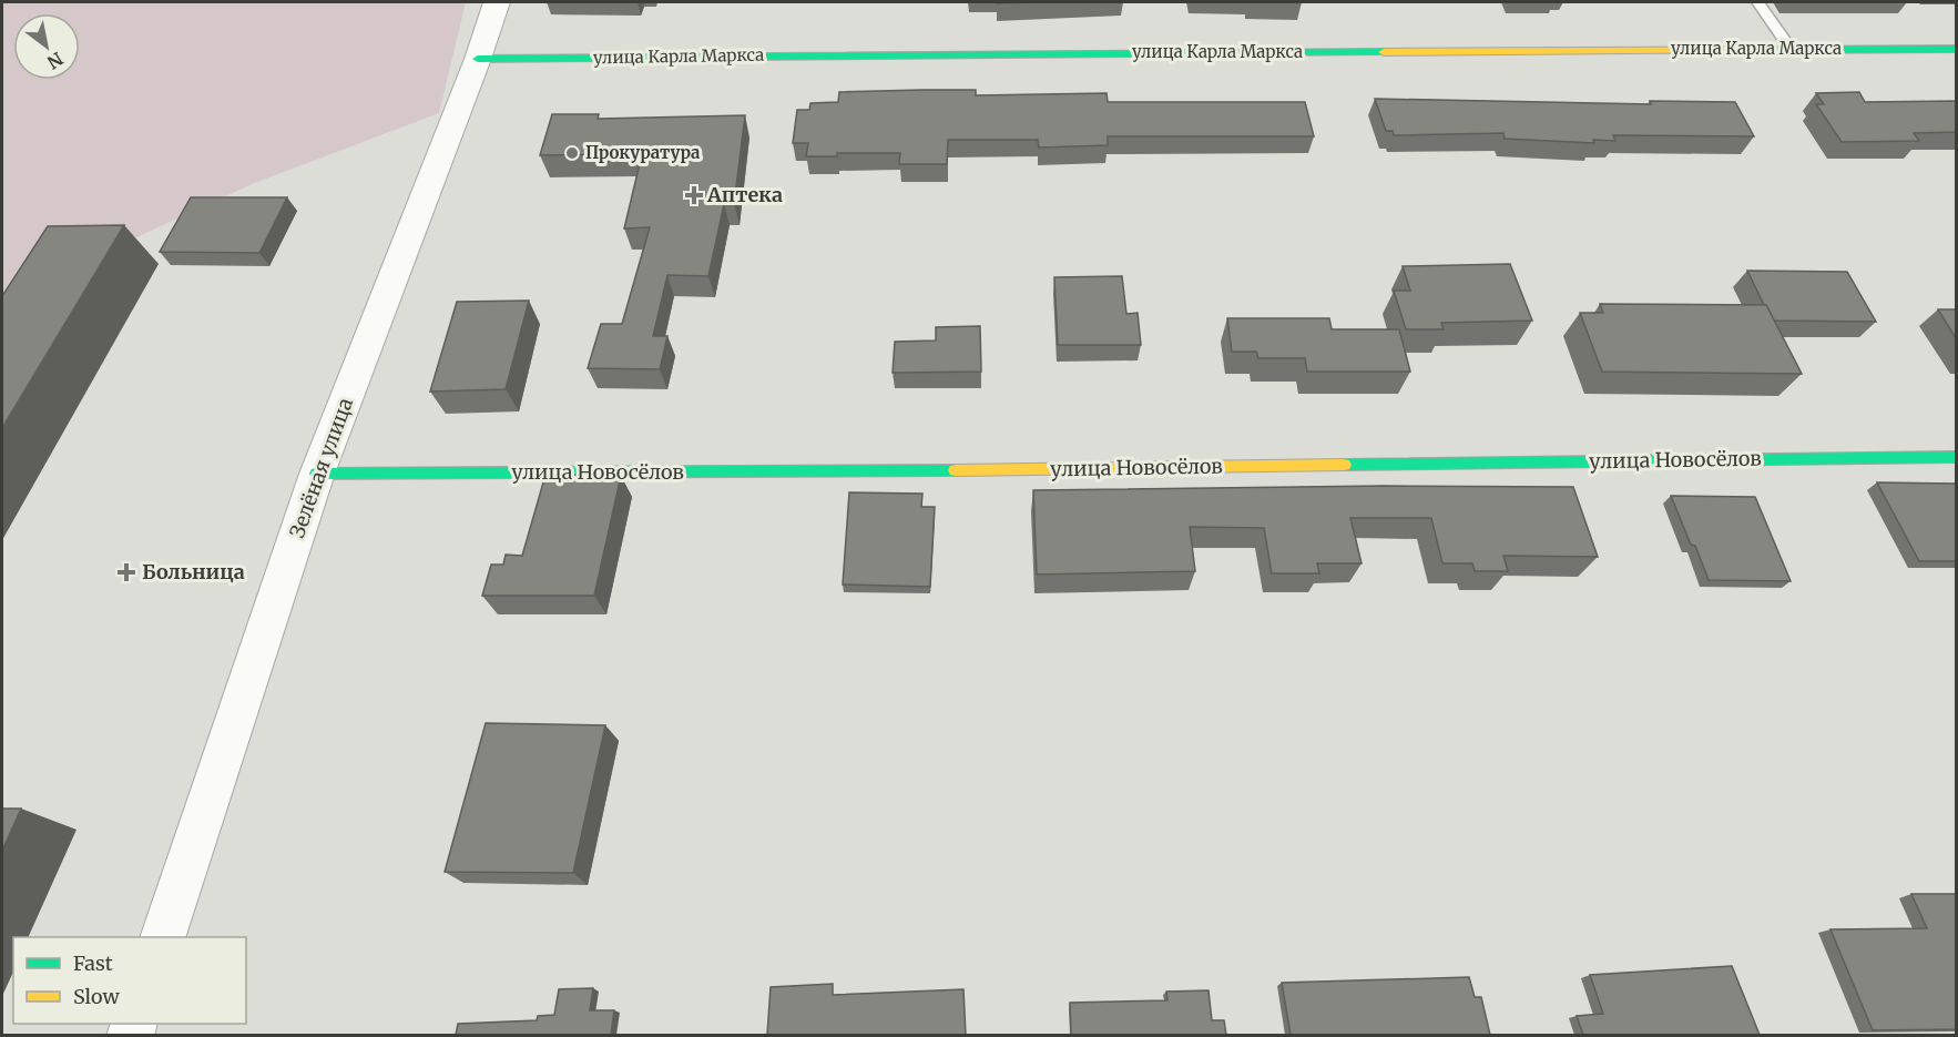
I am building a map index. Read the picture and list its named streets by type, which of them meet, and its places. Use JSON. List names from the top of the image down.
{
  "streets": {
    "street": ["улица Карла Маркса", "улица Новосёлов", "Зелёная улица"]
  },
  "crossings": [
    ["улица Карла Маркса", "Зелёная улица"],
    ["улица Новосёлов", "Зелёная улица"]
  ],
  "places": {
    "other": ["Прокуратура"],
    "health": ["Аптека", "Больница"]
  },
  "legend": ["Fast", "Slow"],
  "north": "bottom right"
}
